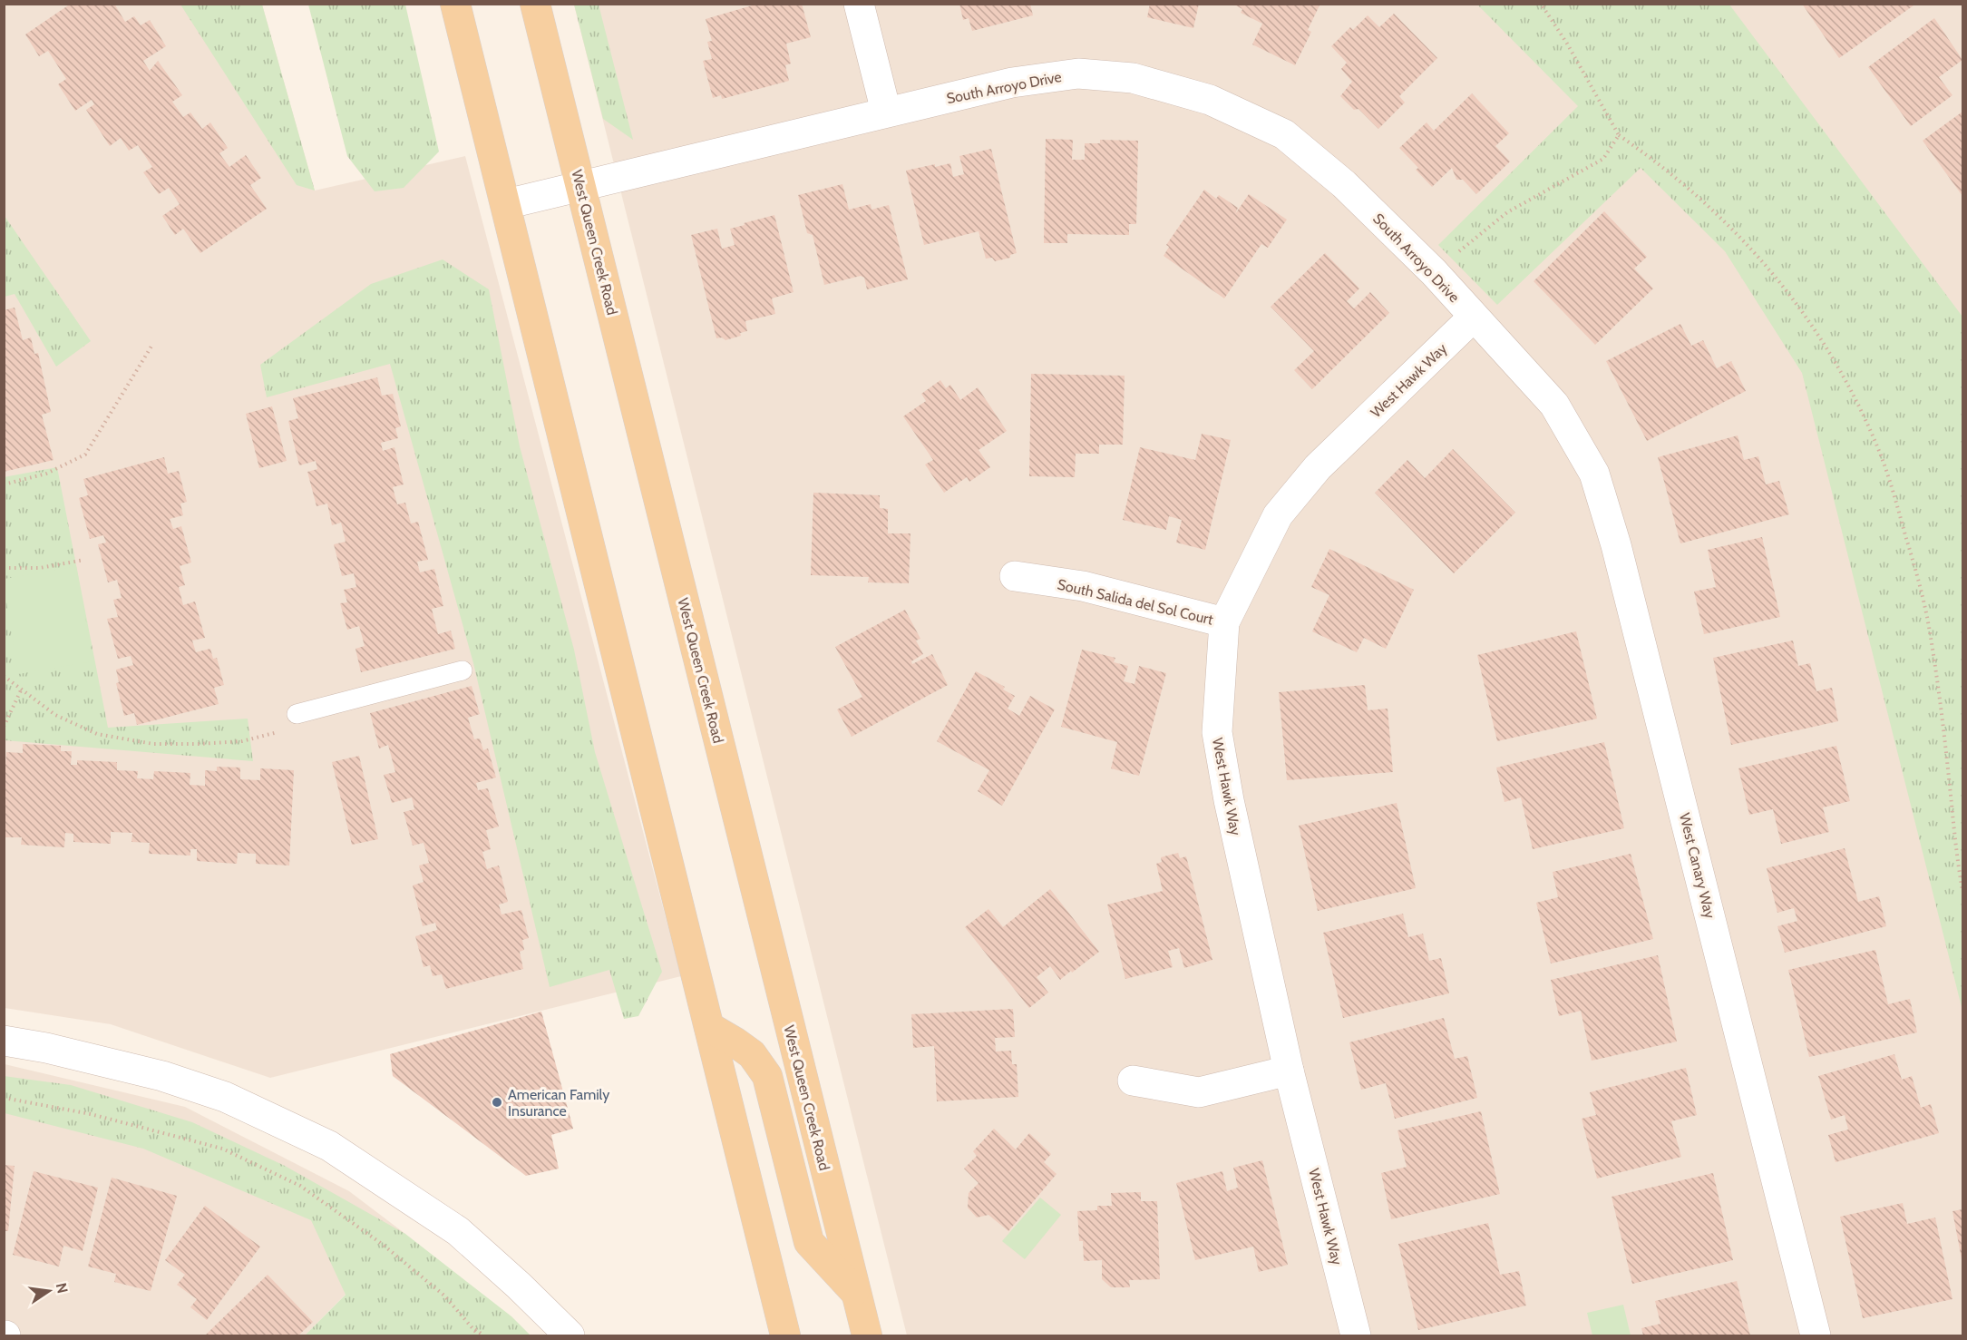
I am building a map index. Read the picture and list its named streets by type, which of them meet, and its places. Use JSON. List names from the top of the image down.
{
  "streets": {
    "main road": ["West Queen Creek Road"],
    "street": [
      "South Arroyo Drive",
      "West Hawk Way",
      "South Salida del Sol Court",
      "West Canary Way"
    ]
  },
  "crossings": [
    ["South Arroyo Drive", "West Queen Creek Road"],
    ["South Arroyo Drive", "West Hawk Way"],
    ["South Arroyo Drive", "West Canary Way"],
    ["West Hawk Way", "South Salida del Sol Court"]
  ],
  "places": ["American Family Insurance"],
  "north": "right"
}
